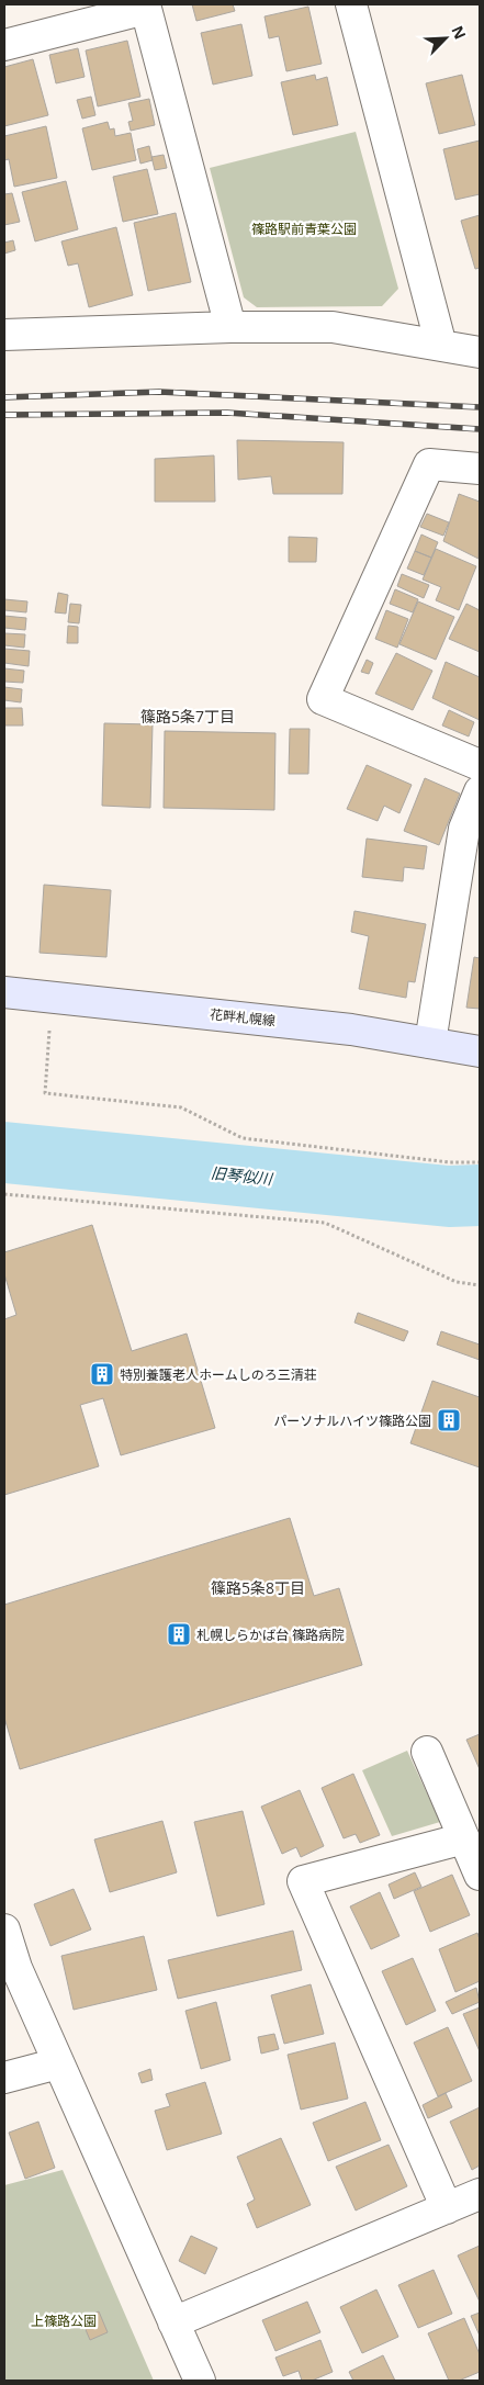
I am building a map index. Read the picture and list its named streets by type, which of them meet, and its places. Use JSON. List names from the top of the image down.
{
  "streets": {
    "main road": ["花畔札幌線"]
  },
  "districts": ["篠路5条7丁目", "篠路5条8丁目"],
  "water": ["旧琴似川"],
  "parks": ["篠路駅前青葉公園", "上篠路公園"],
  "places": {
    "building": ["特別養護老人ホームしのろ三清荘", "パーソナルハイツ篠路公園", "札幌しらかば台 篠路病院"]
  },
  "north": "top right"
}
